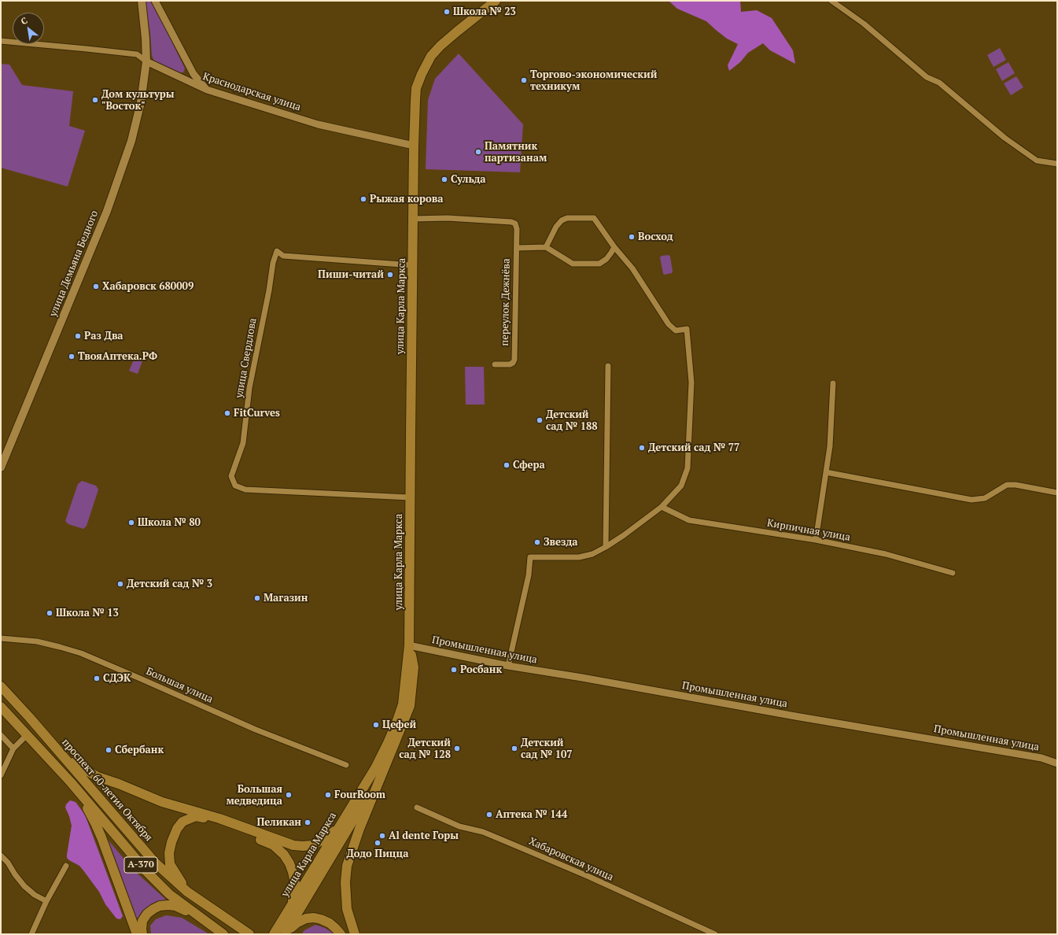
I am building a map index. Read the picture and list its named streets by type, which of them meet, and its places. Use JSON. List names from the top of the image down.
{
  "streets": {
    "highway": ["улица Карла Маркса", "проспект 60-летия Октября", "А-370"],
    "main road": ["улица Демьяна Бедного"],
    "street": [
      "Краснодарская улица",
      "переулок Дежнёва",
      "улица Свердлова",
      "Кирпичная улица",
      "Промышленная улица",
      "Большая улица",
      "Хабаровская улица"
    ]
  },
  "crossings": [
    ["Краснодарская улица", "улица Демьяна Бедного"],
    ["Краснодарская улица", "улица Карла Маркса"],
    ["переулок Дежнёва", "улица Карла Маркса"],
    ["улица Карла Маркса", "улица Свердлова"],
    ["улица Карла Маркса", "Промышленная улица"]
  ],
  "places": [
    "Школа № 23",
    "Торгово-экономический техникум",
    "Дом культуры \"Восток\"",
    "Памятник партизанам",
    "Сульда",
    "Рыжая корова",
    "Восход",
    "Пиши-читай",
    "Хабаровск 680009",
    "Раз Два",
    "ТвояАптека.РФ",
    "FitCurves",
    "Детский сад № 188",
    "Детский сад № 77",
    "Сфера",
    "Школа № 80",
    "Звезда",
    "Детский сад № 3",
    "Магазин",
    "Школа № 13",
    "Росбанк",
    "СДЭК",
    "Цефей",
    "Детский сад № 128",
    "Детский сад № 107",
    "Сбербанк",
    "Большая медведица",
    "FourRoom",
    "Аптека № 144",
    "Пеликан",
    "Al dente Горы",
    "Додо Пицца"
  ],
  "north": "top left"
}
